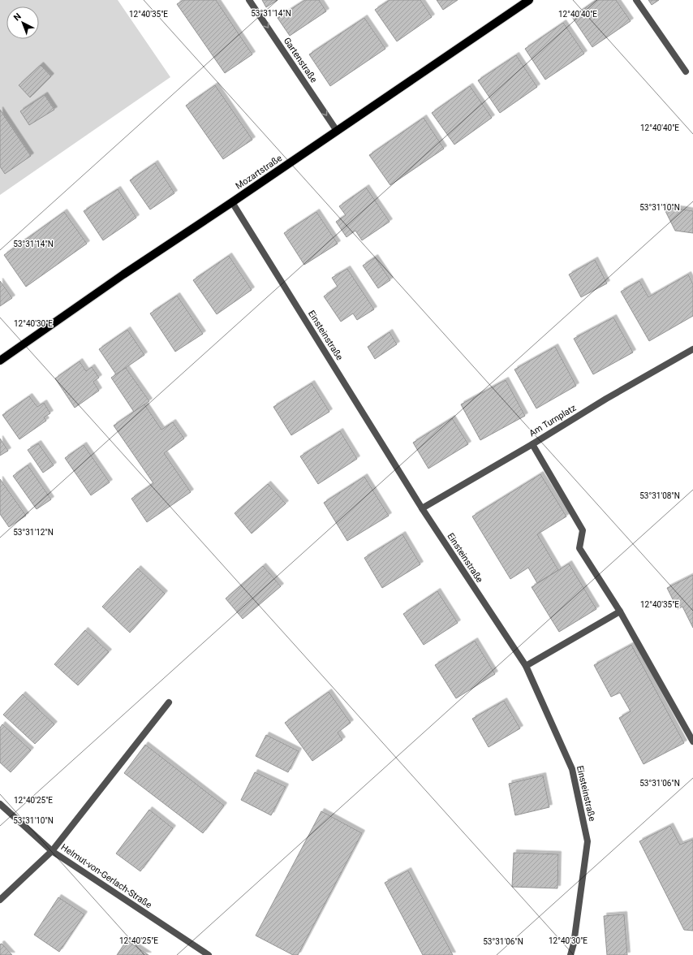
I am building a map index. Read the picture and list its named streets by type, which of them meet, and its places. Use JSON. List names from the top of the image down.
{
  "streets": {
    "main road": ["Mozartstraße"],
    "street": [
      "Gartenstraße",
      "Einsteinstraße",
      "Am Turnplatz",
      "Helmut-von-Gerlach-Straße"
    ]
  },
  "crossings": [
    ["Gartenstraße", "Mozartstraße"],
    ["Mozartstraße", "Einsteinstraße"],
    ["Einsteinstraße", "Am Turnplatz"]
  ],
  "one_way": ["Gartenstraße"],
  "north": "top left",
  "coordinates": [
    "53°31'14\"N",
    "12°40'35\"E",
    "12°40'40\"E",
    "53°31'10\"N",
    "12°40'30\"E",
    "53°31'08\"N",
    "53°31'12\"N",
    "53°31'06\"N",
    "12°40'25\"E"
  ]
}
